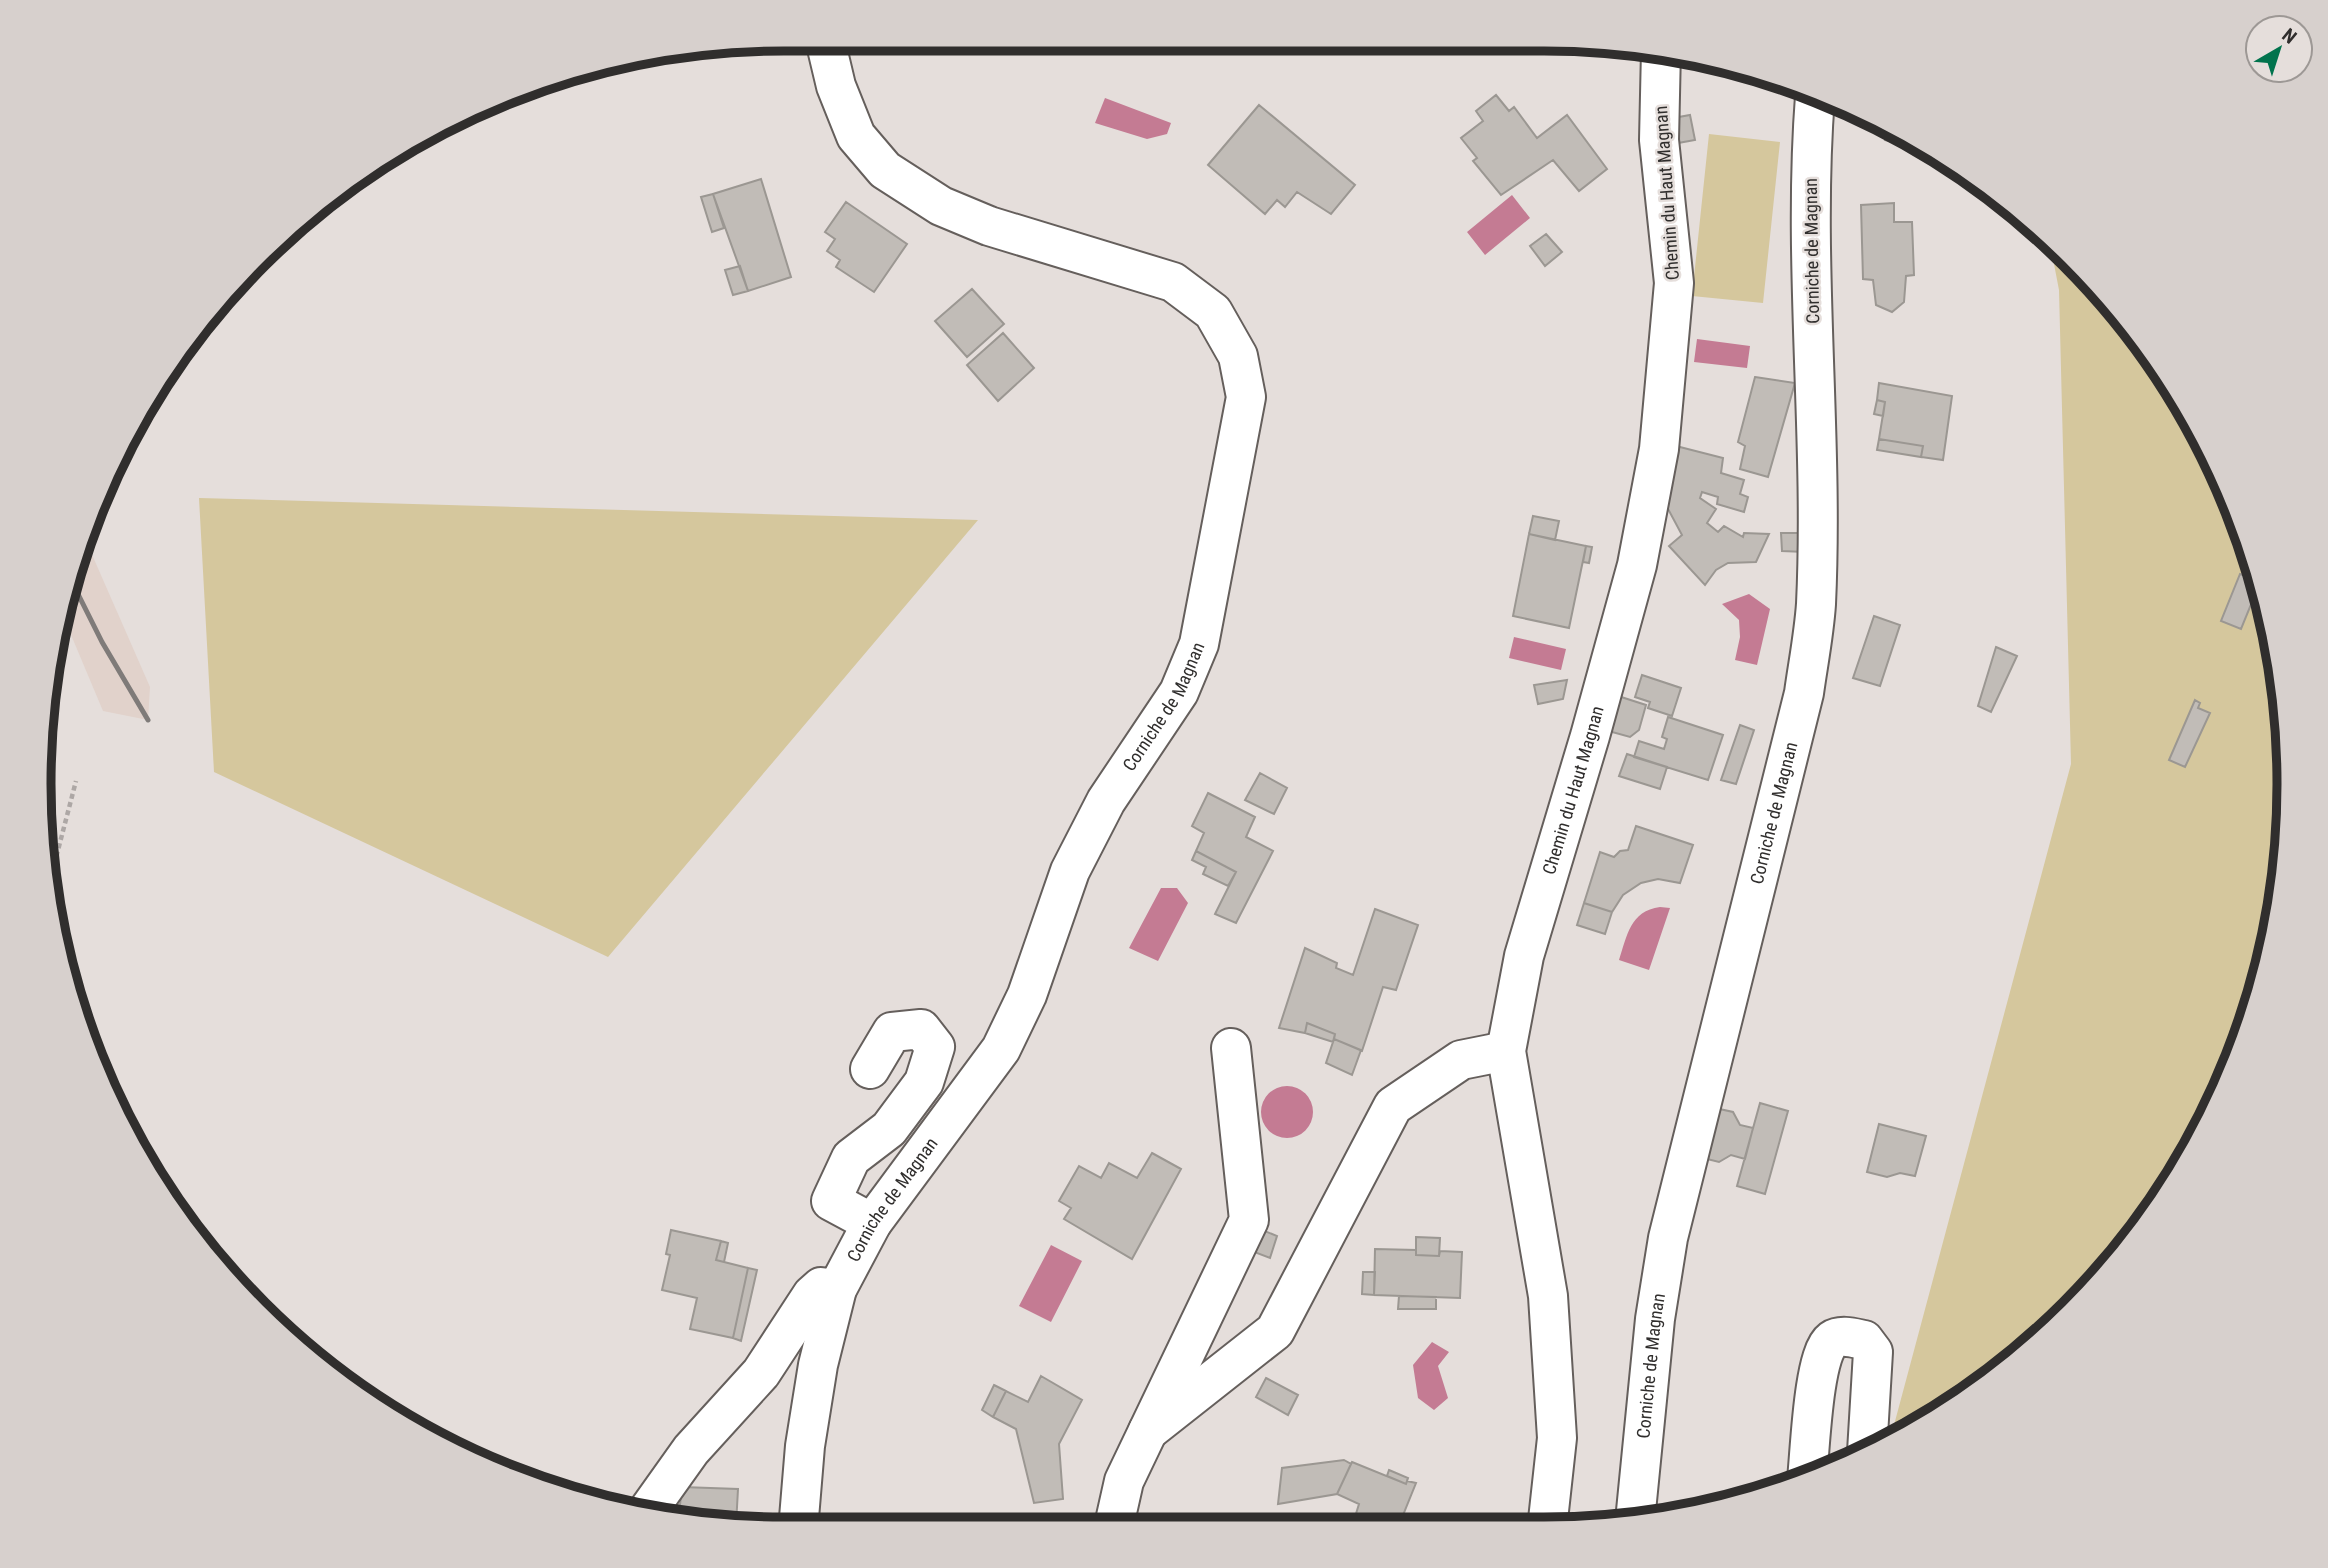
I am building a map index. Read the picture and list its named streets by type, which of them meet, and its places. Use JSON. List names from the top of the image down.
{
  "streets": {
    "street": ["Chemin du Haut Magnan", "Corniche de Magnan"]
  },
  "north": "top right"
}
